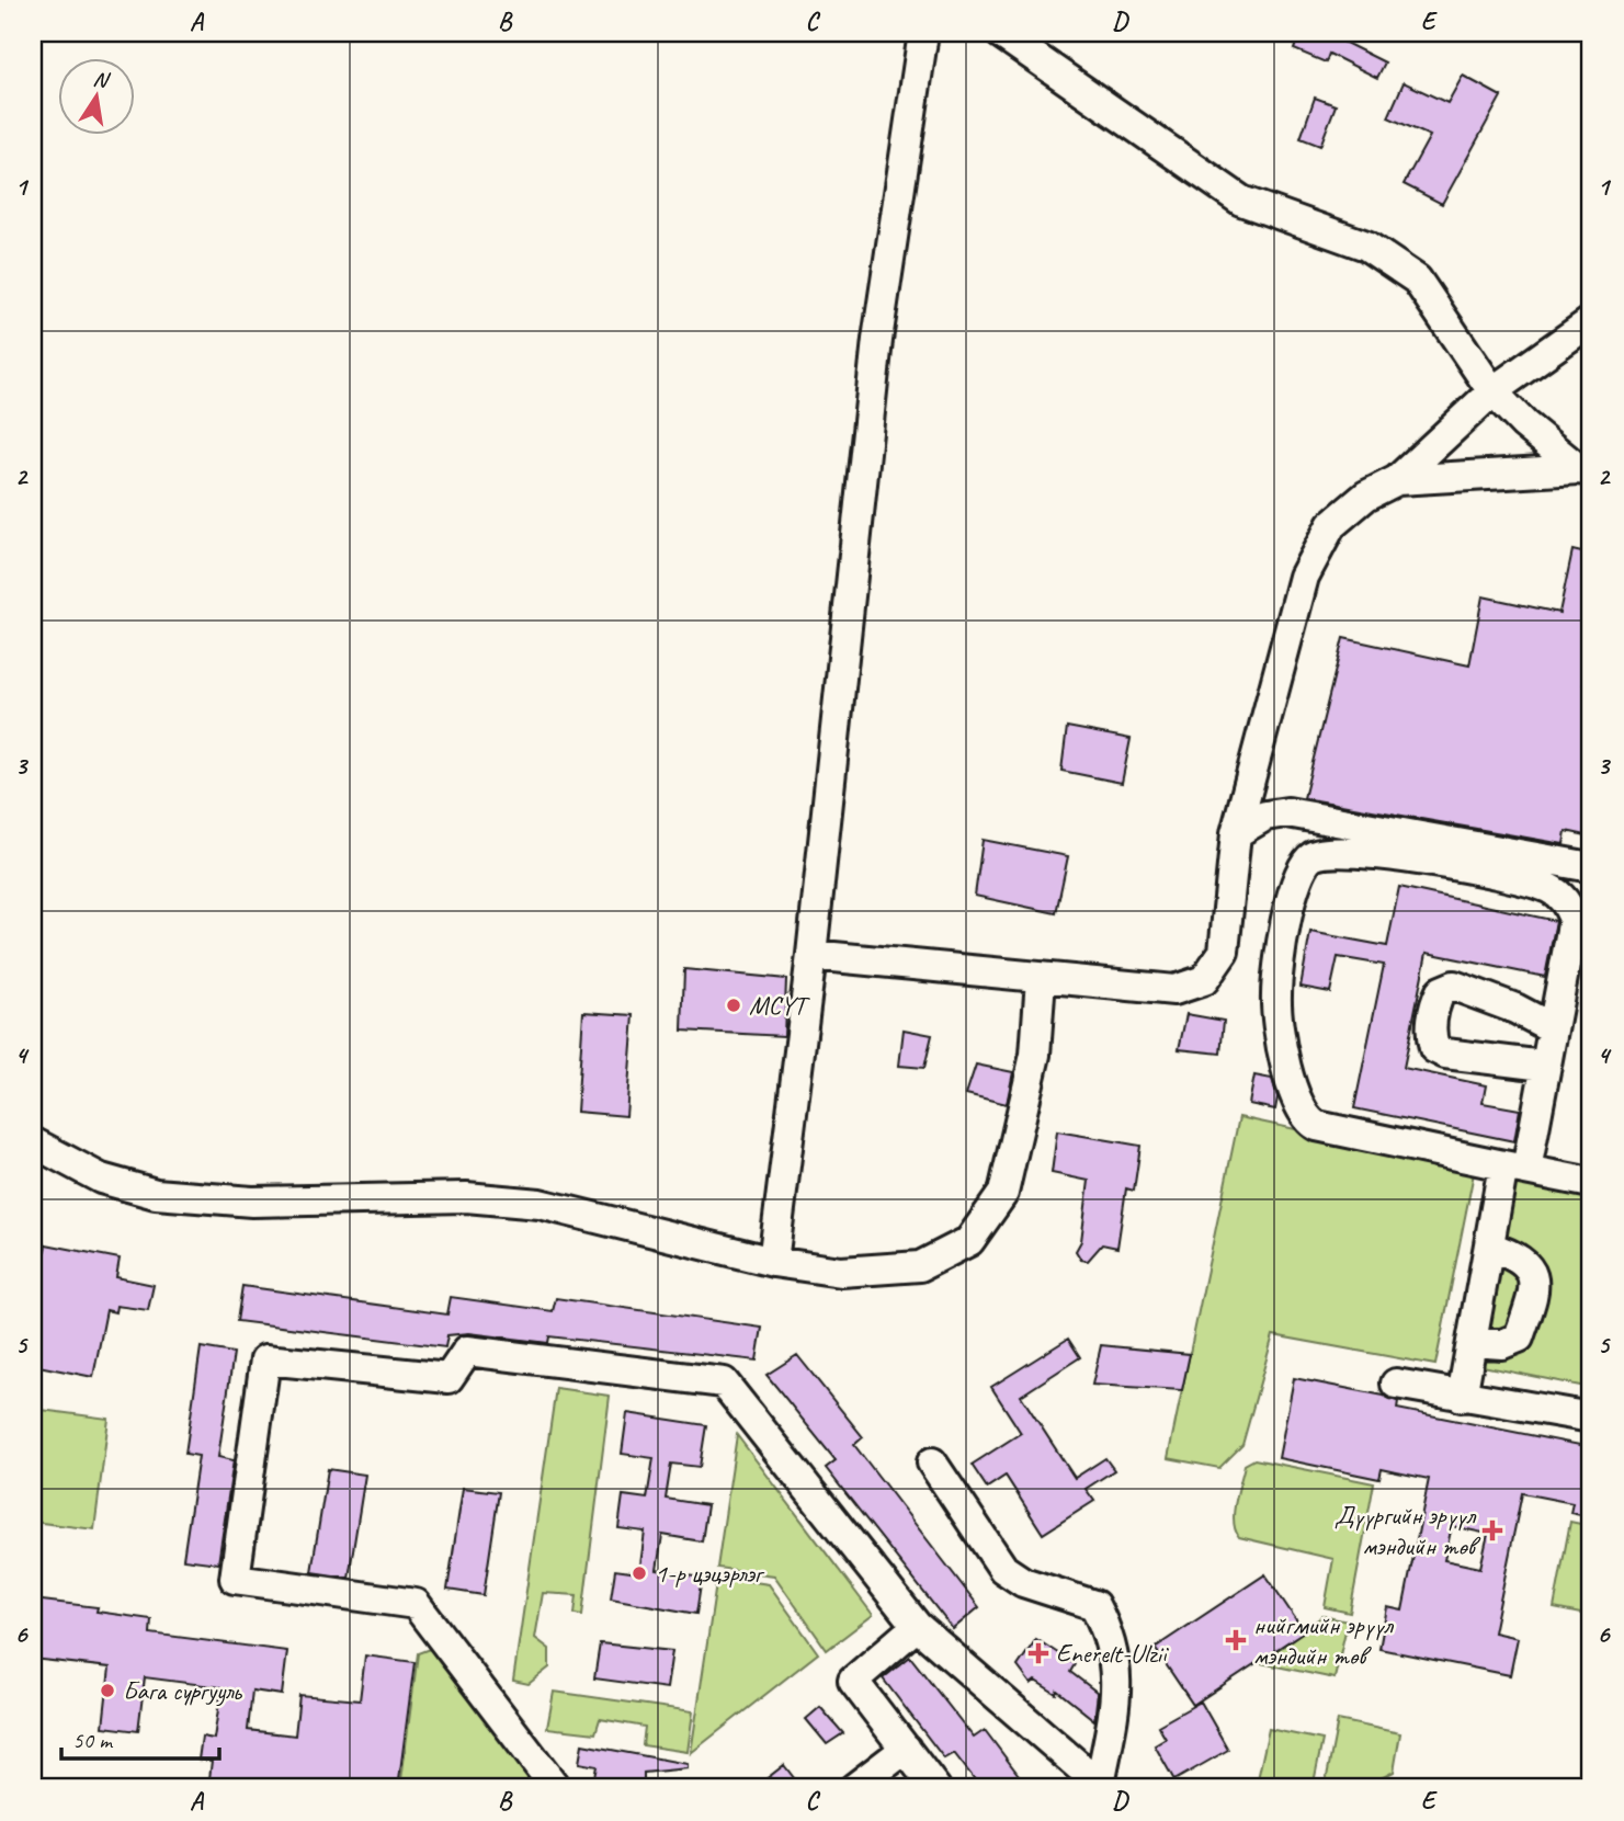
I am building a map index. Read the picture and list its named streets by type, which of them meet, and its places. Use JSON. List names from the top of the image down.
{
  "places": {
    "other": ["МСҮТ", "1-р цэцэрлэг", "Бага сургууль"],
    "health": ["Дүүргийн эрүүл мэндийн төв", "нийгмийн эрүүл мэндийн төв", "Enerelt-Ulzii"]
  },
  "scale_bar": "50 m",
  "north": "top",
  "grid": {
    "columns": [
      "A",
      "B",
      "C",
      "D",
      "E"
    ],
    "rows": [
      "1",
      "2",
      "3",
      "4",
      "5",
      "6"
    ]
  }
}
